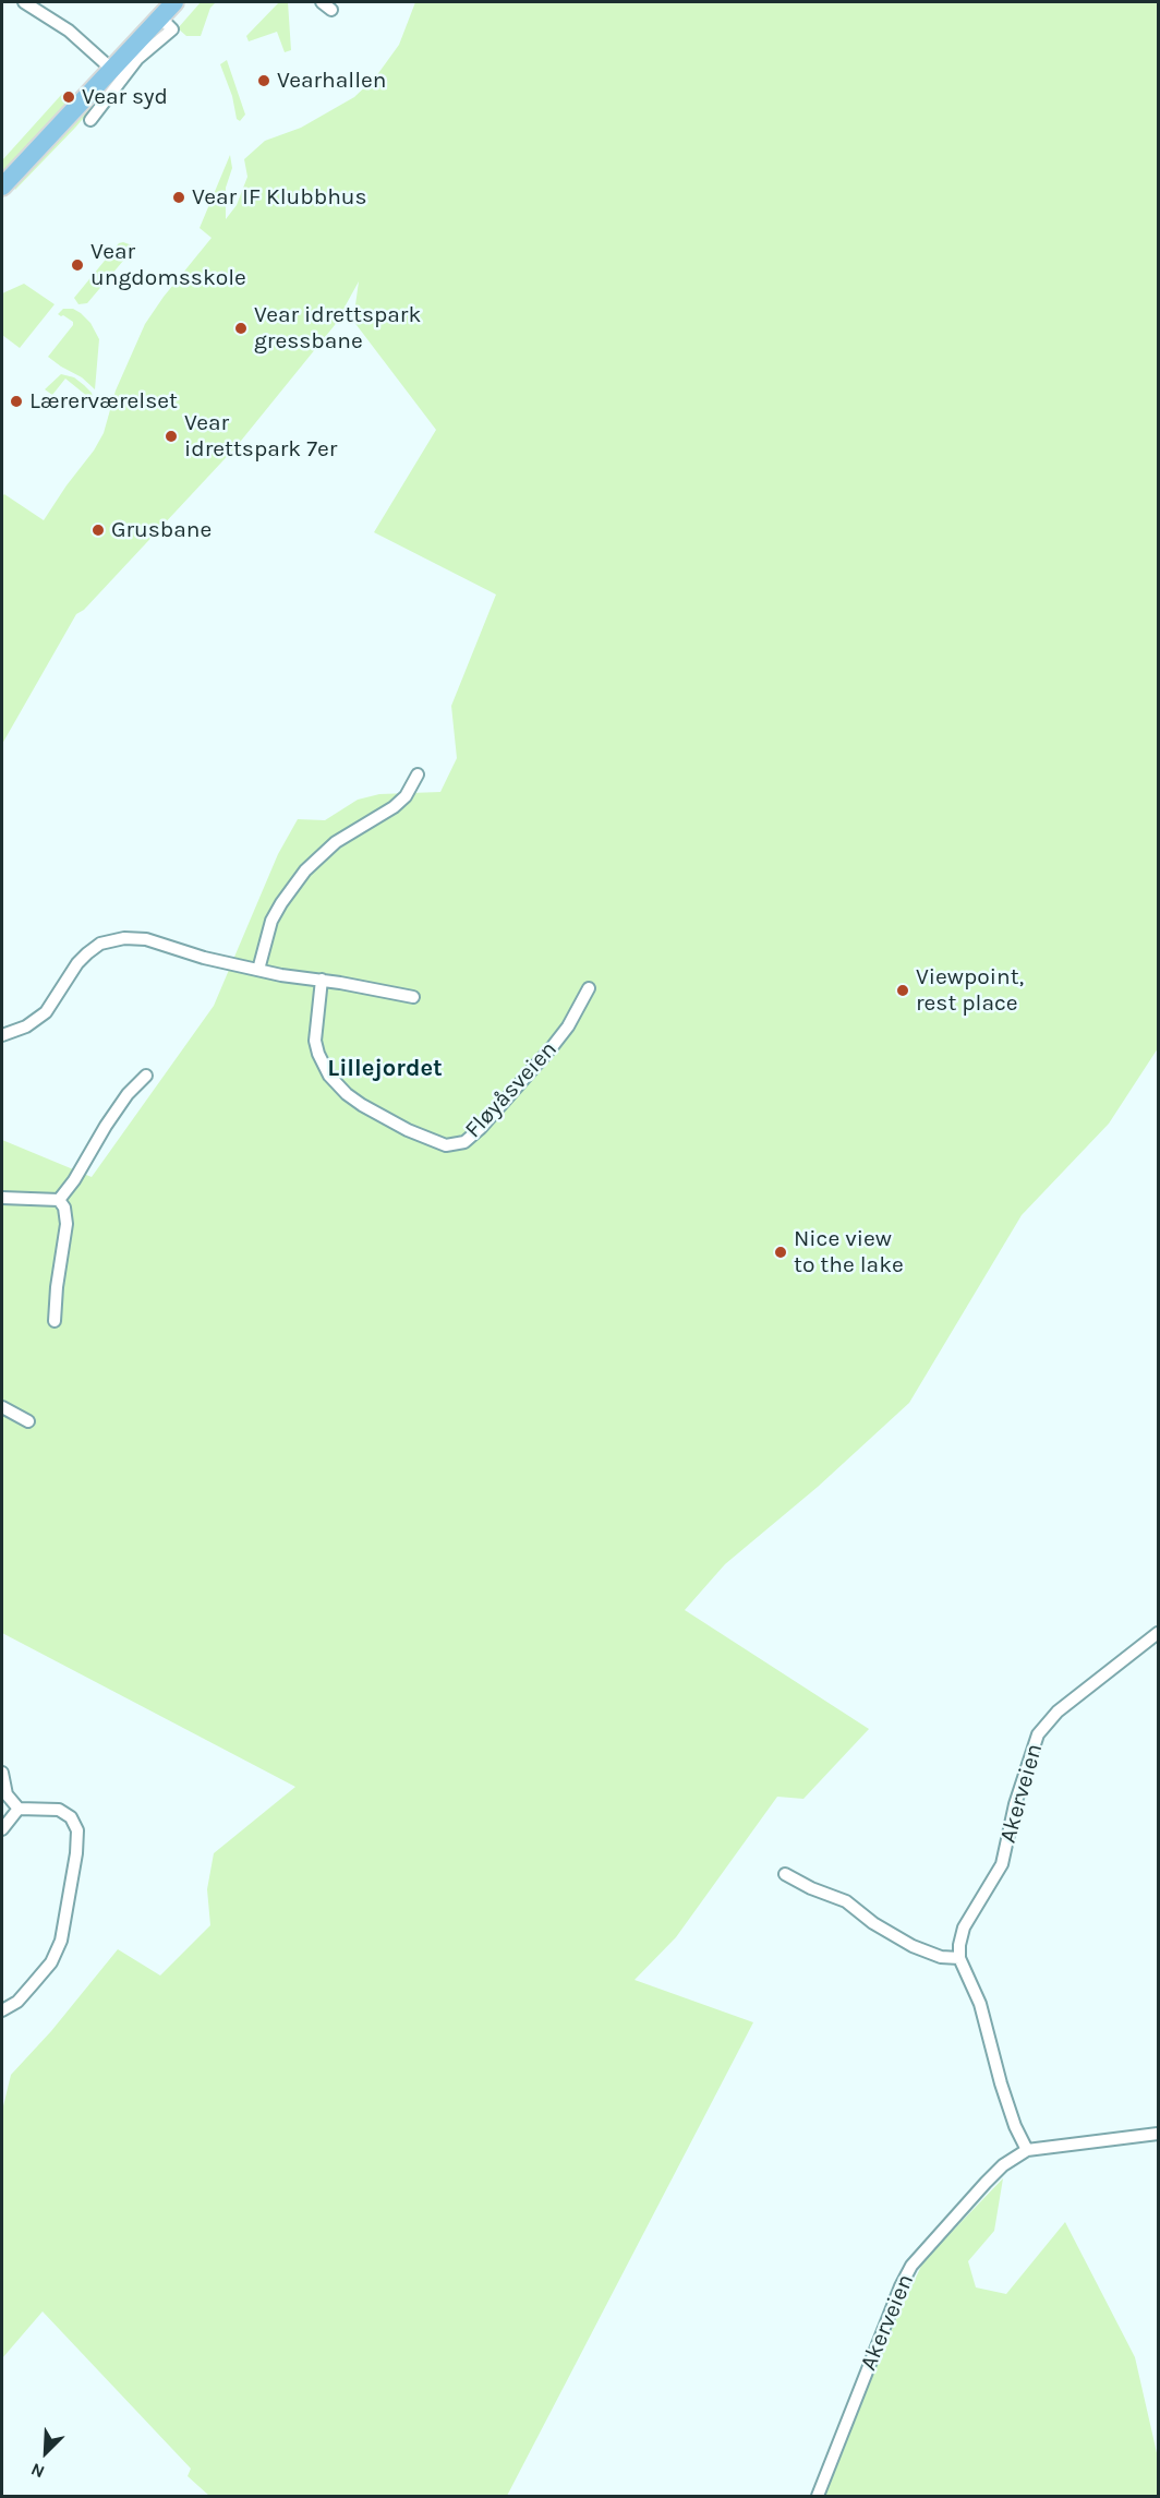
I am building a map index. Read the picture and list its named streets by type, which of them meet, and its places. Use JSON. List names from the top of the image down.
{
  "streets": {
    "street": ["Fløyåsveien", "Akerveien"]
  },
  "districts": ["Lillejordet"],
  "places": [
    "Vearhallen",
    "Vear syd",
    "Vear IF Klubbhus",
    "Vear ungdomsskole",
    "Vear idrettspark gressbane",
    "Lærerværelset",
    "Vear idrettspark 7er",
    "Grusbane",
    "Viewpoint, rest place",
    "Nice view to the lake"
  ],
  "north": "bottom left"
}
